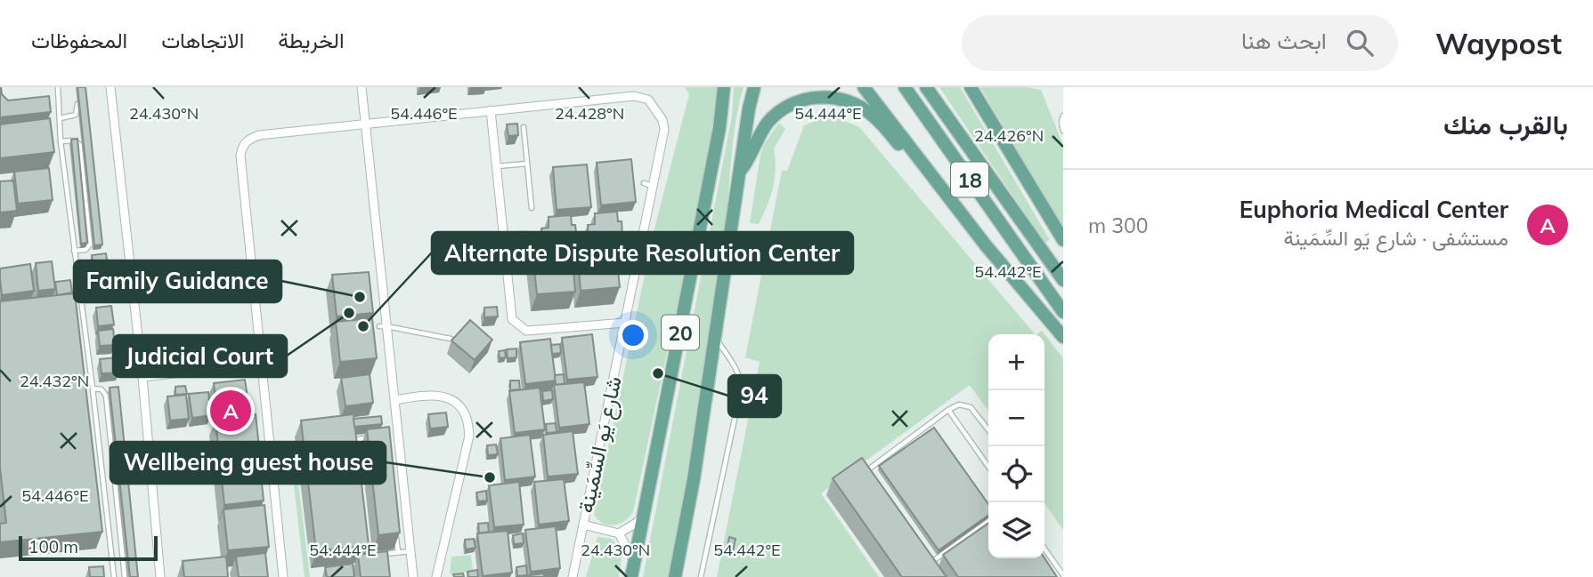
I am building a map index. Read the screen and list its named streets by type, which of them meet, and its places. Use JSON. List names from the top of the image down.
{
  "streets": {
    "main road": ["18", "20"],
    "street": ["شارع يَو السِّمَينة"]
  },
  "crossings": [
    ["20", "شارع يَو السِّمَينة"]
  ],
  "places": [
    "Family Guidance",
    "Judicial Court",
    "Alternate Dispute Resolution Center",
    "94",
    "Wellbeing guest house"
  ],
  "scale_bar": "100 m",
  "page": {
    "header": "Waypost",
    "search": "ابحث هنا",
    "nav": ["الخريطة", "الاتجاهات", "المحفوظات"],
    "heading": "بالقرب منك",
    "list": [
      {
        "mark": "A",
        "name": "Euphoria Medical Center",
        "note": "مستشفى · شارع يَو السِّمَينة",
        "value": "300 m"
      }
    ],
    "map_buttons": ["+", "−"],
    "pins": "A",
    "scale": "100 m"
  },
  "coordinates": [
    "54.446°E",
    "54.444°E",
    "24.430°N",
    "24.428°N",
    "24.426°N",
    "54.442°E",
    "24.432°N"
  ]
}
